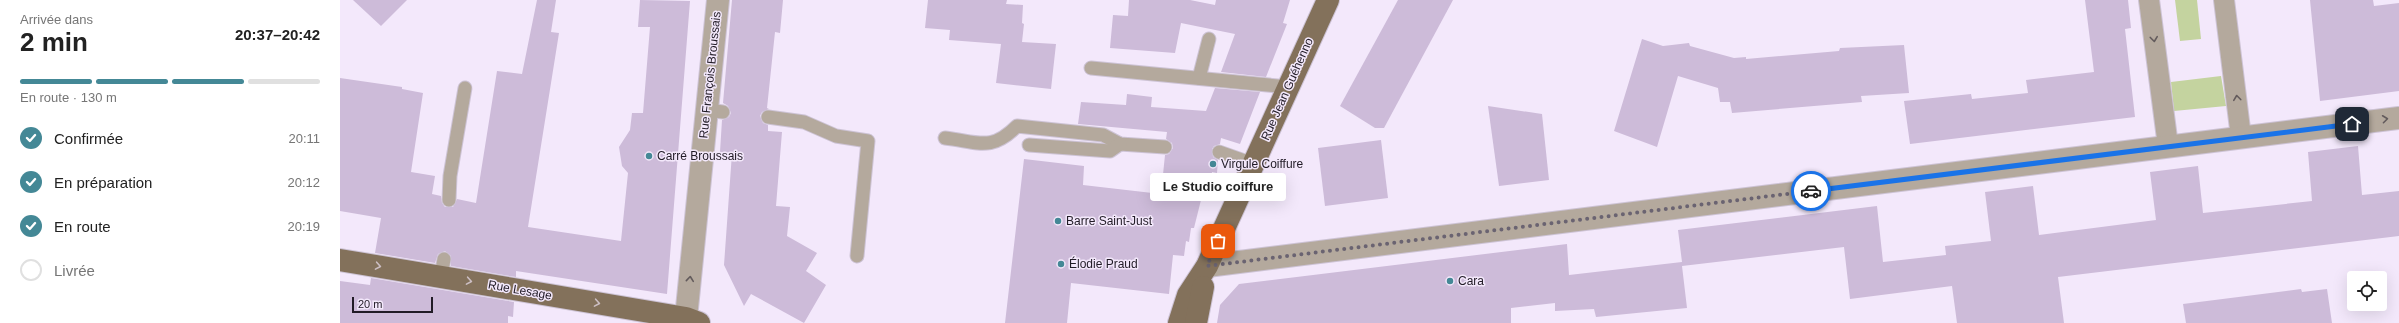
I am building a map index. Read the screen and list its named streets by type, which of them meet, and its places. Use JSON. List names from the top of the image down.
{
  "streets": {
    "main road": ["Rue Jean Guéhenno", "Rue Lesage"],
    "street": ["Rue François Broussais"]
  },
  "crossings": [
    ["Rue François Broussais", "Rue Lesage"]
  ],
  "one_way": ["Rue François Broussais", "Rue Lesage"],
  "places": [
    "Carré Broussais",
    "Virgule Coiffure",
    "Barre Saint-Just",
    "Le Studio coiffure",
    "Élodie Praud",
    "Cara"
  ],
  "scale_bar": "20 m",
  "page": {
    "heading": ["2 min", "Arrivée dans", "20:37–20:42"],
    "bar": "En route · 130 m",
    "list": [
      ["Confirmée", "20:11"],
      ["En préparation", "20:12"],
      ["En route", "20:19"],
      "Livrée"
    ],
    "bubble": "Le Studio coiffure",
    "scale": "20 m"
  }
}
